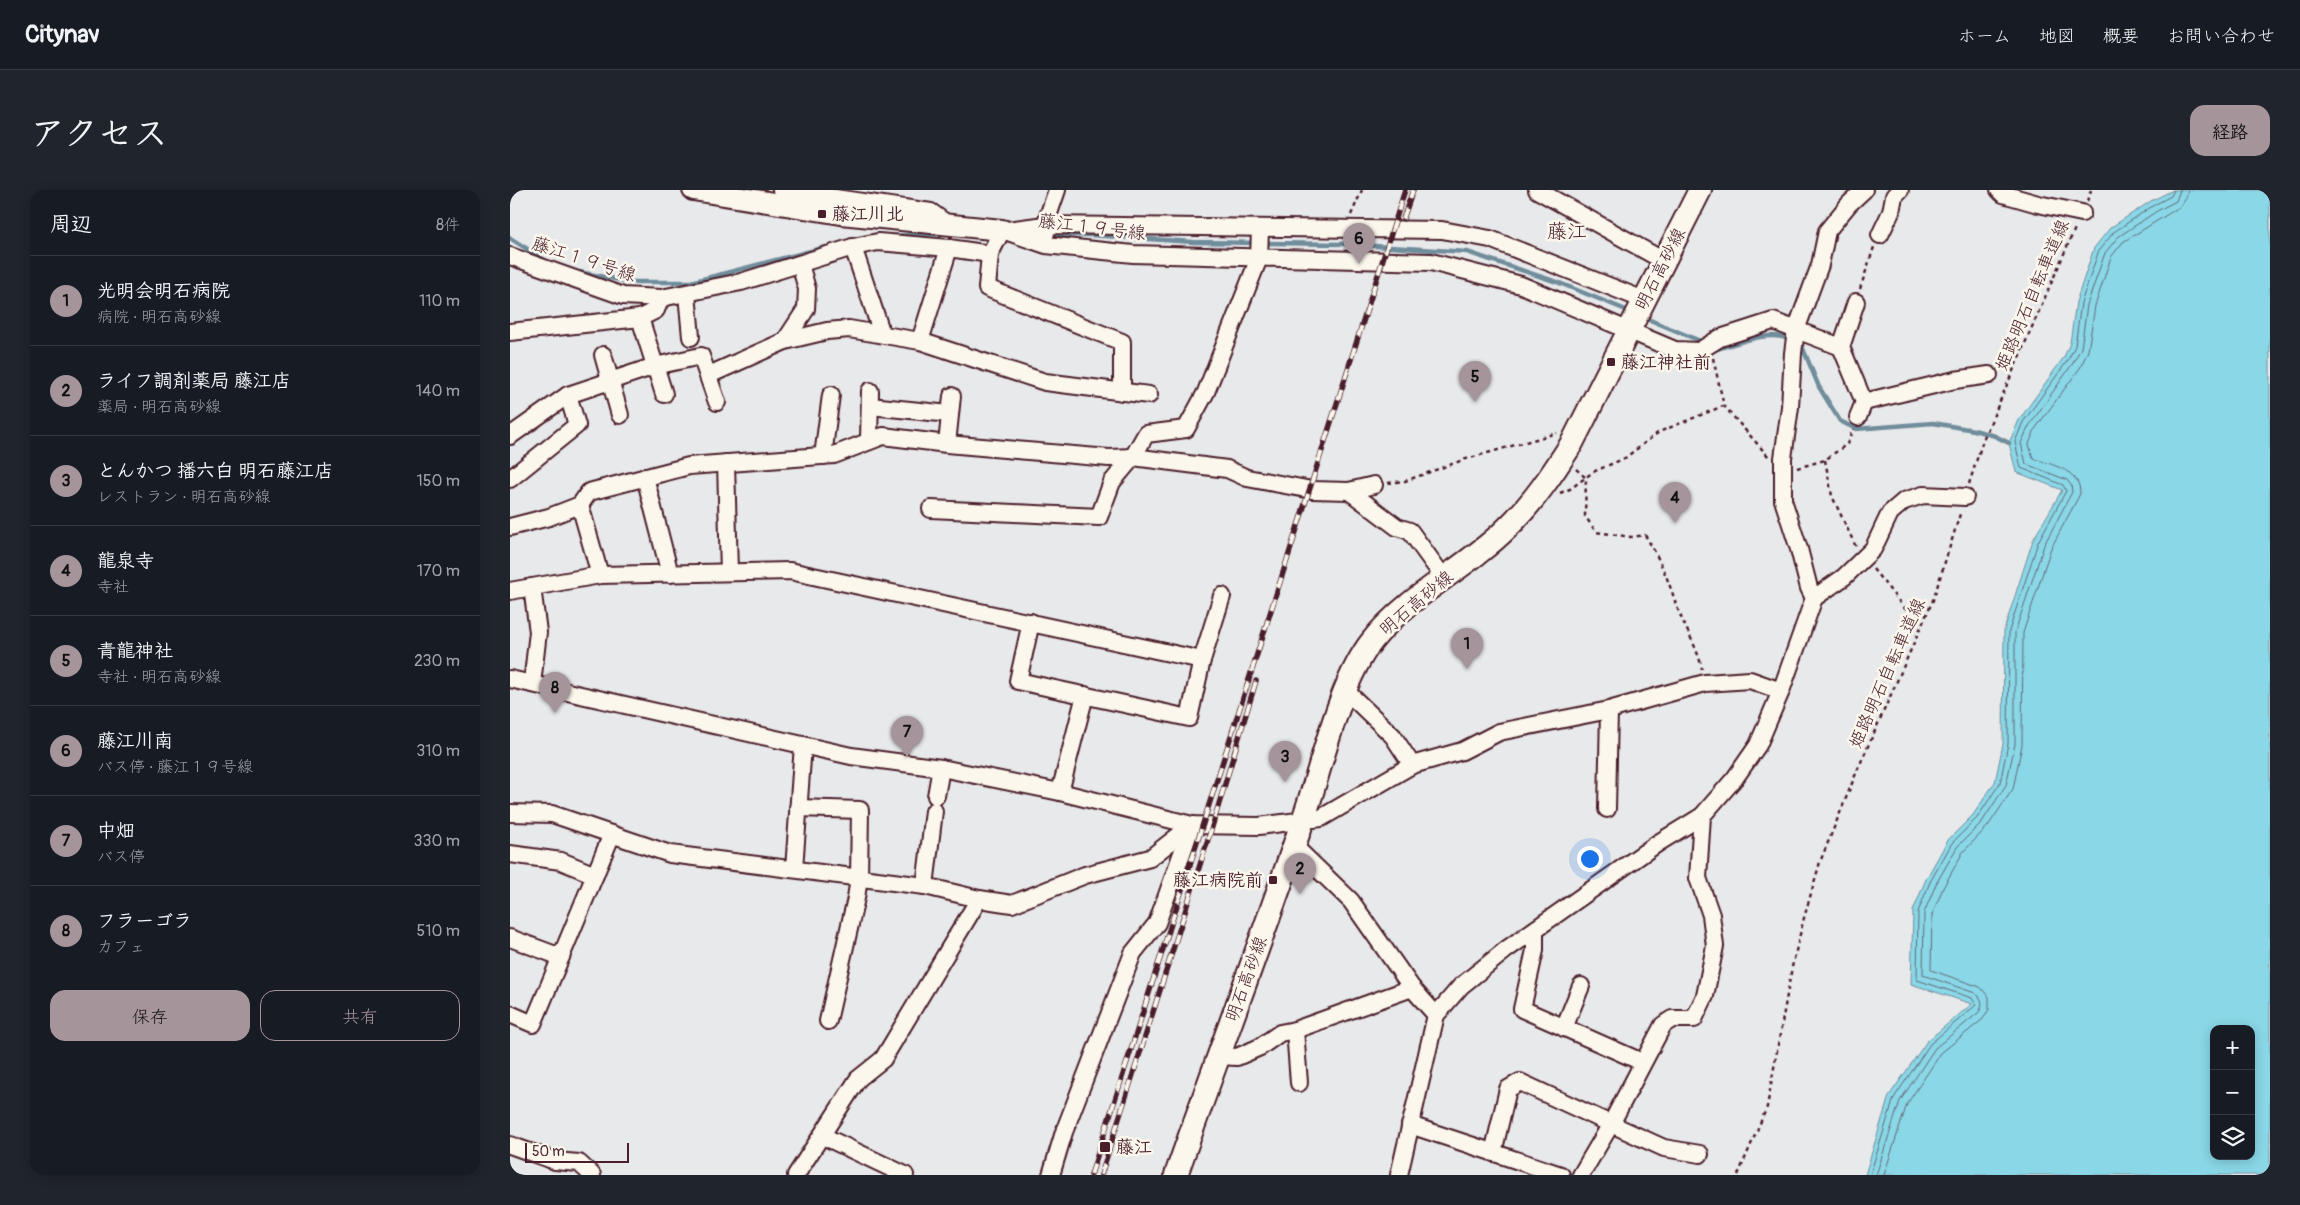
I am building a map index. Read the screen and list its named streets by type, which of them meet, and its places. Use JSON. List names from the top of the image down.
{
  "streets": {
    "main road": ["明石高砂線"],
    "street": ["藤江１９号線"],
    "path": ["姫路明石自転車道線"]
  },
  "crossings": [
    ["藤江１９号線", "明石高砂線"]
  ],
  "districts": ["藤江"],
  "places": {
    "transit": [
      "藤江川北",
      "藤江神社前",
      "藤江病院前",
      "藤江"
    ]
  },
  "scale_bar": "50 m",
  "page": {
    "header": "Citynav",
    "nav": [
      "ホーム",
      "地図",
      "概要",
      "お問い合わせ"
    ],
    "title": "アクセス",
    "buttons": [
      "経路",
      ["保存", "共有"]
    ],
    "heading": ["周辺", "8件"],
    "pins": [
      "6",
      "5",
      "4",
      "1",
      "8",
      "7",
      "3",
      "2"
    ],
    "list": [
      {
        "mark": "1",
        "name": "光明会明石病院",
        "note": "病院 · 明石高砂線",
        "value": "110 m"
      },
      {
        "mark": "2",
        "name": "ライフ調剤薬局 藤江店",
        "note": "薬局 · 明石高砂線",
        "value": "140 m"
      },
      {
        "mark": "3",
        "name": "とんかつ 播六白 明石藤江店",
        "note": "レストラン · 明石高砂線",
        "value": "150 m"
      },
      {
        "mark": "4",
        "name": "龍泉寺",
        "note": "寺社",
        "value": "170 m"
      },
      {
        "mark": "5",
        "name": "青龍神社",
        "note": "寺社 · 明石高砂線",
        "value": "230 m"
      },
      {
        "mark": "6",
        "name": "藤江川南",
        "note": "バス停 · 藤江１９号線",
        "value": "310 m"
      },
      {
        "mark": "7",
        "name": "中畑",
        "note": "バス停",
        "value": "330 m"
      },
      {
        "mark": "8",
        "name": "フラーゴラ",
        "note": "カフェ",
        "value": "510 m"
      }
    ],
    "map_buttons": ["+", "−"],
    "scale": "50 m"
  }
}
